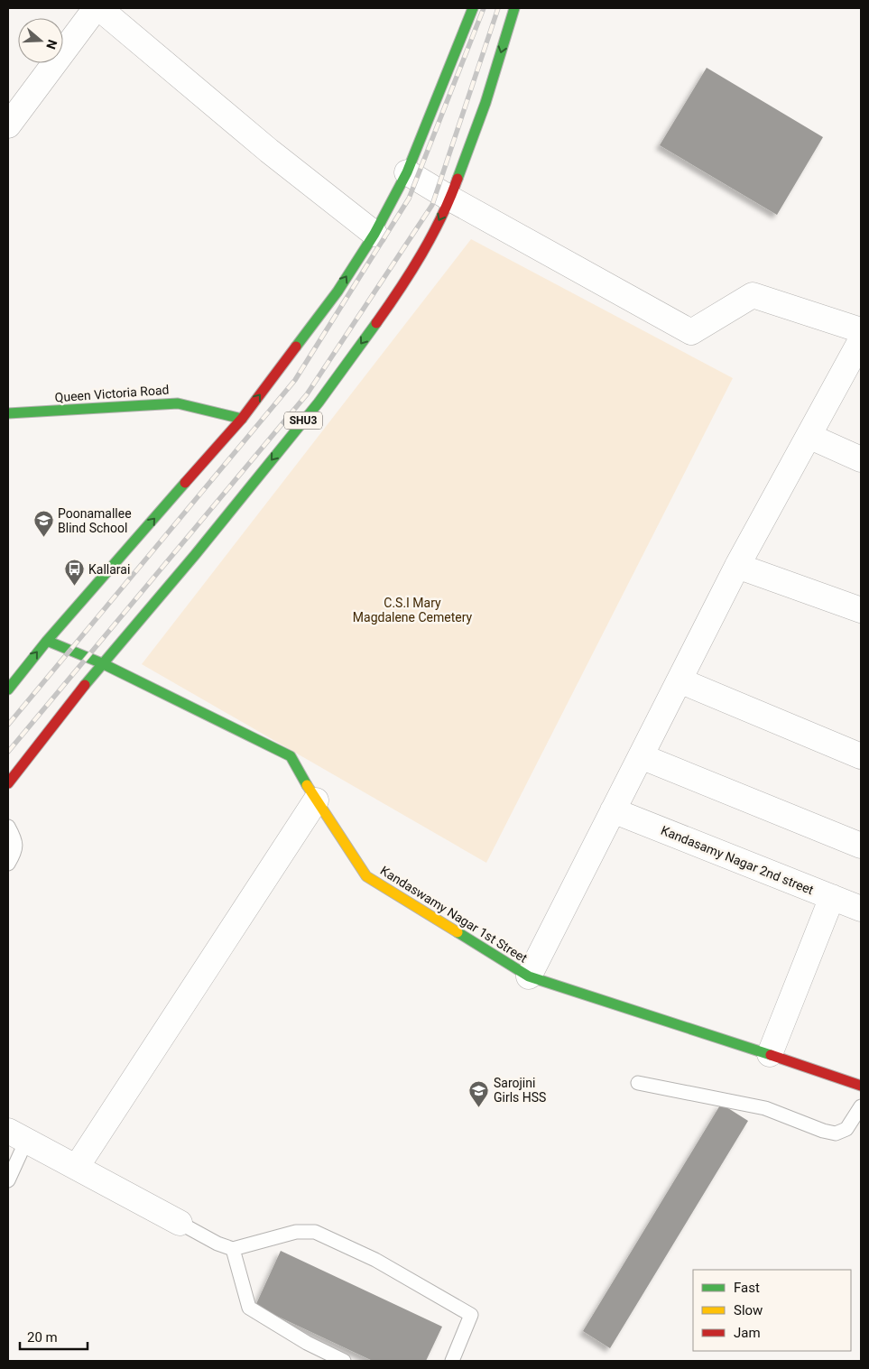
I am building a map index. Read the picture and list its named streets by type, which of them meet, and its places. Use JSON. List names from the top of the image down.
{
  "streets": {
    "main road": ["Queen Victoria Road", "SHU3", "Kandaswamy Nagar 1st Street"],
    "street": ["Kandasamy Nagar 2nd street"]
  },
  "crossings": [
    ["SHU3", "Kandaswamy Nagar 1st Street"]
  ],
  "parks": ["C.S.I Mary Magdalene Cemetery"],
  "places": {
    "school or university": ["Poonamallee Blind School", "Sarojini Girls HSS"],
    "bus stop": ["Kallarai"]
  },
  "legend": ["Fast", "Slow", "Jam"],
  "scale_bar": "20 m",
  "north": "right"
}
